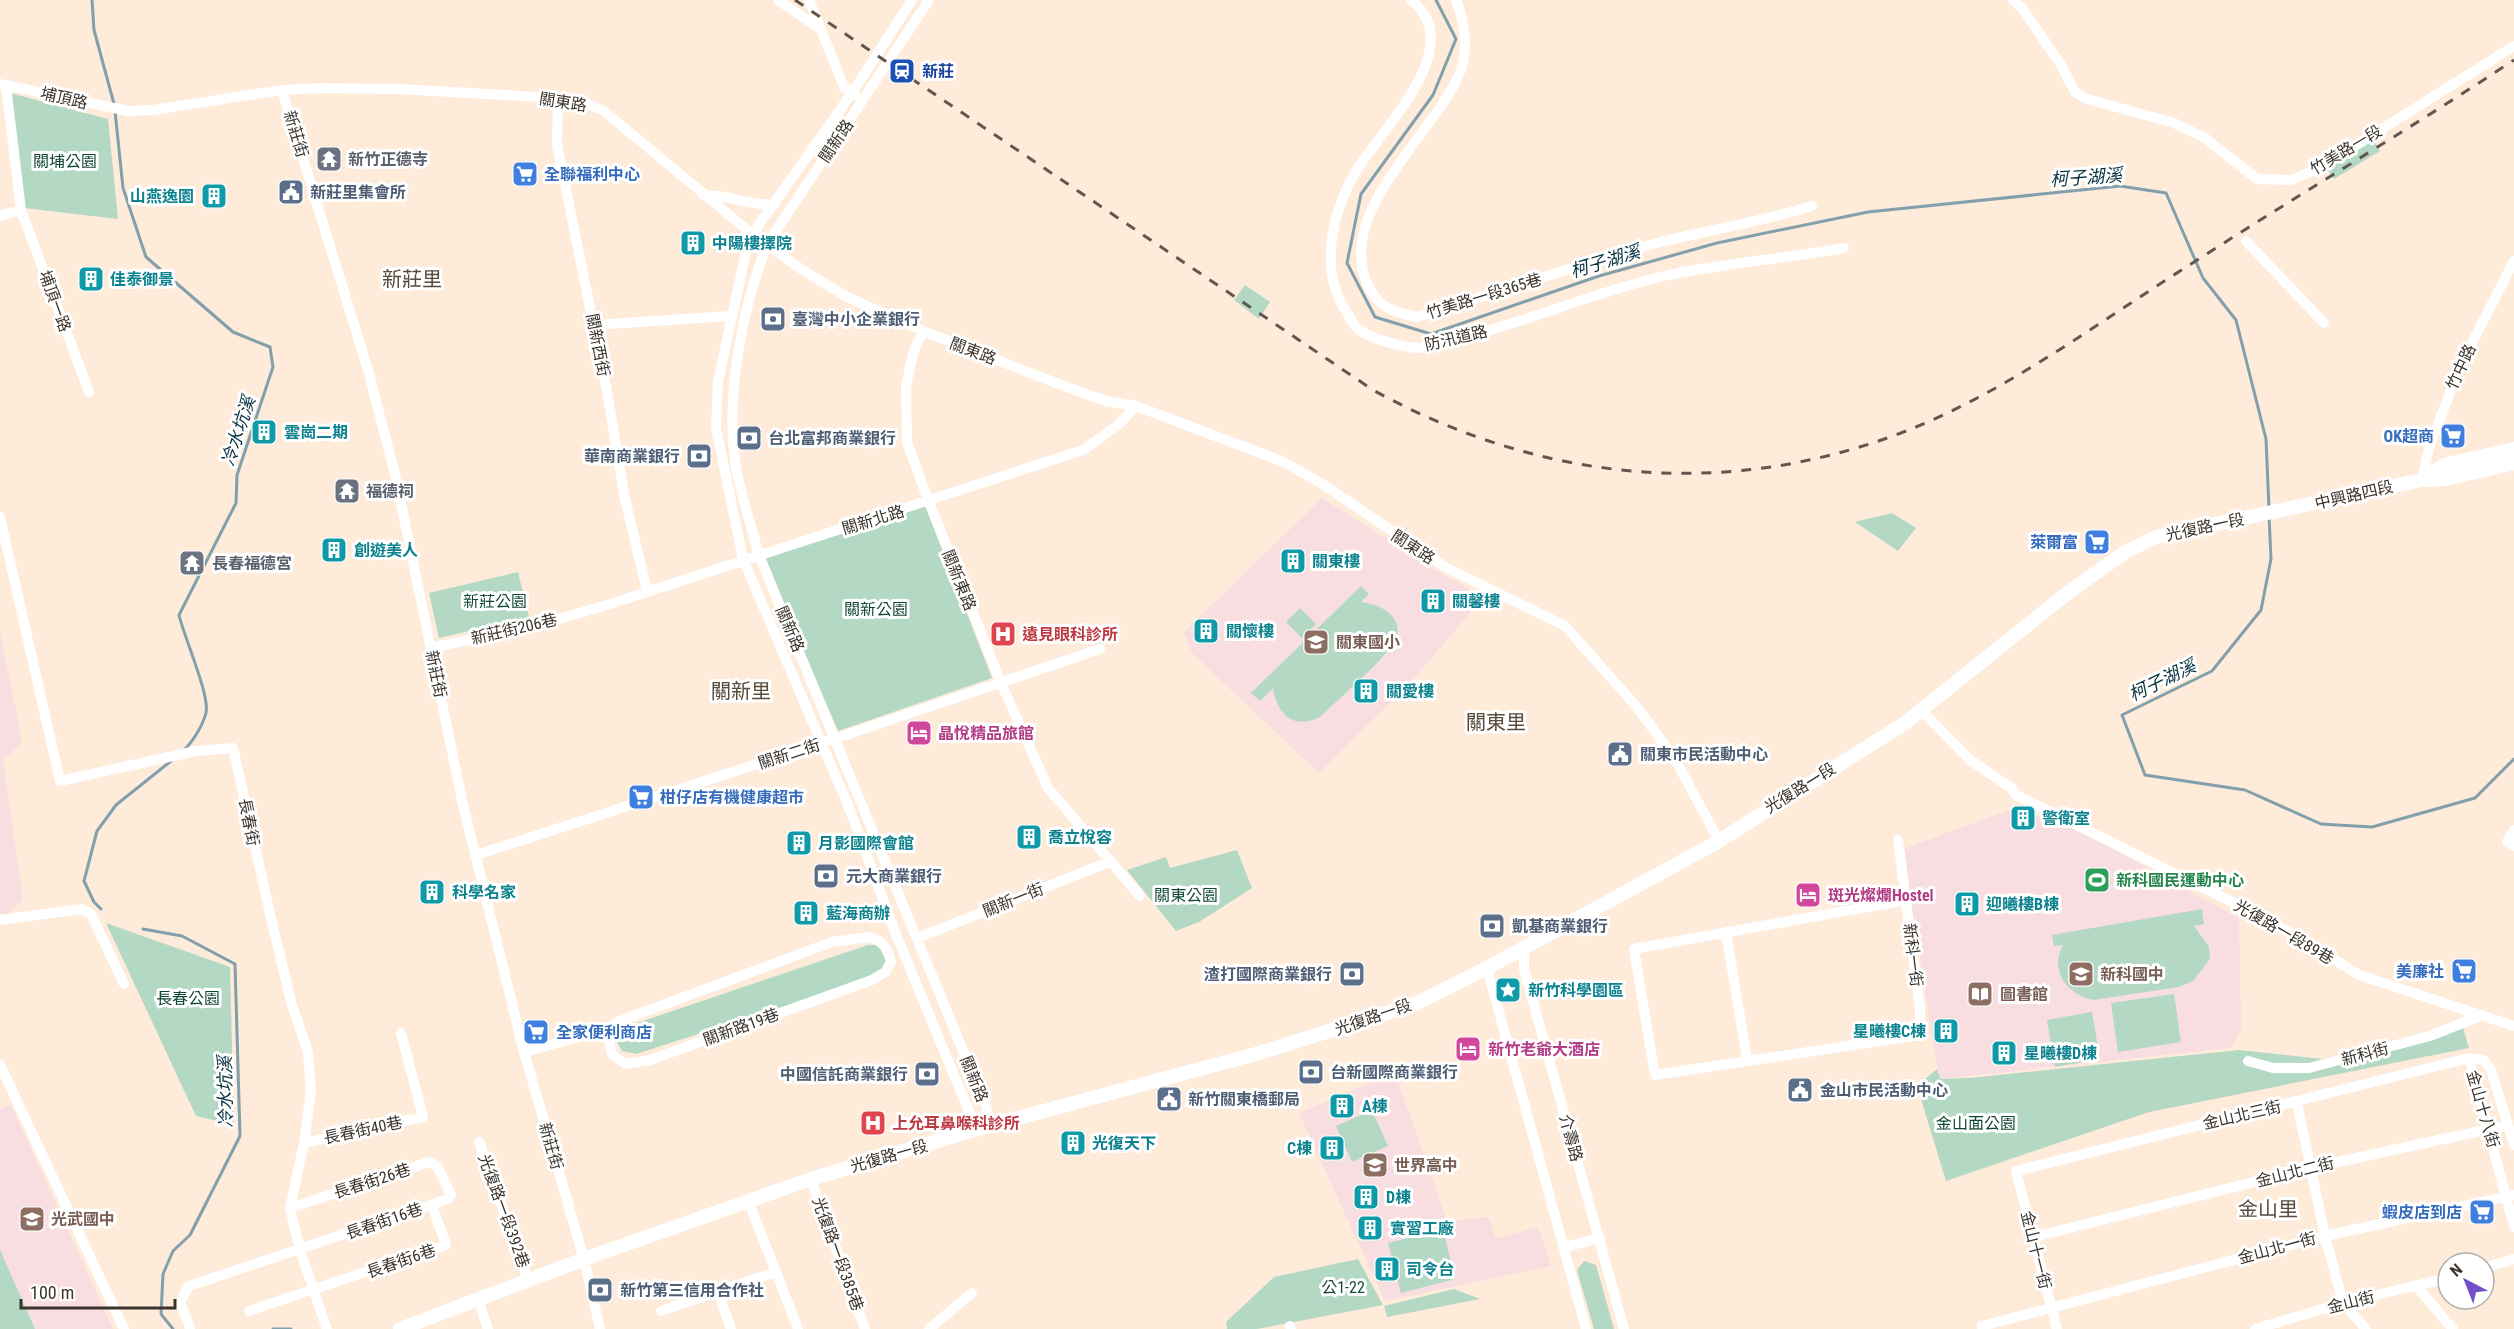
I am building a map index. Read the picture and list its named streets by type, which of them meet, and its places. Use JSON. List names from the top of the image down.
{
  "streets": {
    "main road": ["中興路四段", "光復路一段"],
    "street": [
      "埔頂路",
      "關東路",
      "新莊街",
      "關新路",
      "竹美路一段",
      "竹美路一段365巷",
      "埔頂一路",
      "防汛道路",
      "關新西街",
      "竹中路",
      "關新北路",
      "關新東路",
      "新莊街206巷",
      "關新二街",
      "長春街",
      "關新一街",
      "光復路一段89巷",
      "新科一街",
      "關新路19巷",
      "新科街",
      "金山十八街",
      "金山北三街",
      "長春街40巷",
      "介壽路",
      "金山北二街",
      "長春街26巷",
      "光復路一段392巷",
      "長春街16巷",
      "金山北一街",
      "金山十一街",
      "光復路一段385巷",
      "長春街6巷",
      "金山街"
    ]
  },
  "crossings": [
    ["埔頂路", "關東路"],
    ["埔頂路", "埔頂一路"],
    ["關東路", "新莊街"],
    ["關東路", "關新路"],
    ["關東路", "關新西街"],
    ["關東路", "關新北路"],
    ["關東路", "光復路一段"],
    ["關東路", "關新東路"],
    ["新莊街", "光復路一段"],
    ["新莊街", "新莊街206巷"],
    ["新莊街", "關新二街"],
    ["關新路", "關新北路"],
    ["關新路", "光復路一段"],
    ["關新路", "關新二街"],
    ["關新路", "關新一街"],
    ["關新路", "關新路19巷"],
    ["關新西街", "關新北路"],
    ["竹中路", "中興路四段"],
    ["中興路四段", "光復路一段"],
    ["關新北路", "關新東路"],
    ["關新北路", "新莊街206巷"],
    ["光復路一段", "光復路一段89巷"],
    ["光復路一段", "介壽路"],
    ["光復路一段", "光復路一段392巷"],
    ["光復路一段", "光復路一段385巷"],
    ["關新東路", "關新二街"],
    ["關新東路", "關新一街"],
    ["長春街", "長春街40巷"],
    ["長春街", "長春街26巷"],
    ["長春街", "長春街16巷"],
    ["長春街", "長春街6巷"],
    ["光復路一段89巷", "新科街"],
    ["金山十八街", "金山北三街"],
    ["金山十八街", "金山北二街"],
    ["金山十八街", "金山北一街"],
    ["金山北三街", "金山十一街"],
    ["金山北二街", "金山十一街"],
    ["長春街26巷", "長春街16巷"],
    ["長春街16巷", "長春街6巷"],
    ["金山北一街", "金山十一街"]
  ],
  "districts": [
    "新莊里",
    "關新里",
    "關東里",
    "金山里"
  ],
  "water": ["柯子湖溪", "冷水坑溪"],
  "parks": [
    "關埔公園",
    "新莊公園",
    "關新公園",
    "關東公園",
    "長春公園",
    "金山面公園",
    "公1-22"
  ],
  "places": {
    "station": ["新莊"],
    "temple": ["新竹正德寺", "福德祠", "長春福德宮"],
    "supermarket": [
      "全聯福利中心",
      "OK超商",
      "萊爾富",
      "柑仔店有機健康超市",
      "美廉社",
      "全家便利商店",
      "蝦皮店到店"
    ],
    "public building": [
      "新莊里集會所",
      "關東市民活動中心",
      "金山市民活動中心",
      "新竹關東橋郵局"
    ],
    "building": [
      "山燕逸園",
      "中陽樓擇院",
      "佳泰御景",
      "雲崗二期",
      "創遊美人",
      "關東樓",
      "關馨樓",
      "關懷樓",
      "關愛樓",
      "警衛室",
      "喬立悅容",
      "月影國際會館",
      "科學名家",
      "迎曦樓B棟",
      "藍海商辦",
      "星曦樓C棟",
      "星曦樓D棟",
      "A棟",
      "光復天下",
      "C棟",
      "D棟",
      "實習工廠",
      "司令台"
    ],
    "bank": [
      "臺灣中小企業銀行",
      "台北富邦商業銀行",
      "華南商業銀行",
      "元大商業銀行",
      "凱基商業銀行",
      "渣打國際商業銀行",
      "台新國際商業銀行",
      "中國信託商業銀行",
      "新竹第三信用合作社"
    ],
    "hospital": ["遠見眼科診所", "上允耳鼻喉科診所"],
    "school or university": [
      "關東國小",
      "新科國中",
      "世界高中",
      "光武國中"
    ],
    "hotel": ["晶悅精品旅館", "斑光燦爛Hostel", "新竹老爺大酒店"],
    "sports": ["新科國民運動中心"],
    "place": ["新竹科學園區"],
    "library": ["圖書館"]
  },
  "scale_bar": "100 m",
  "north": "top left"
}
